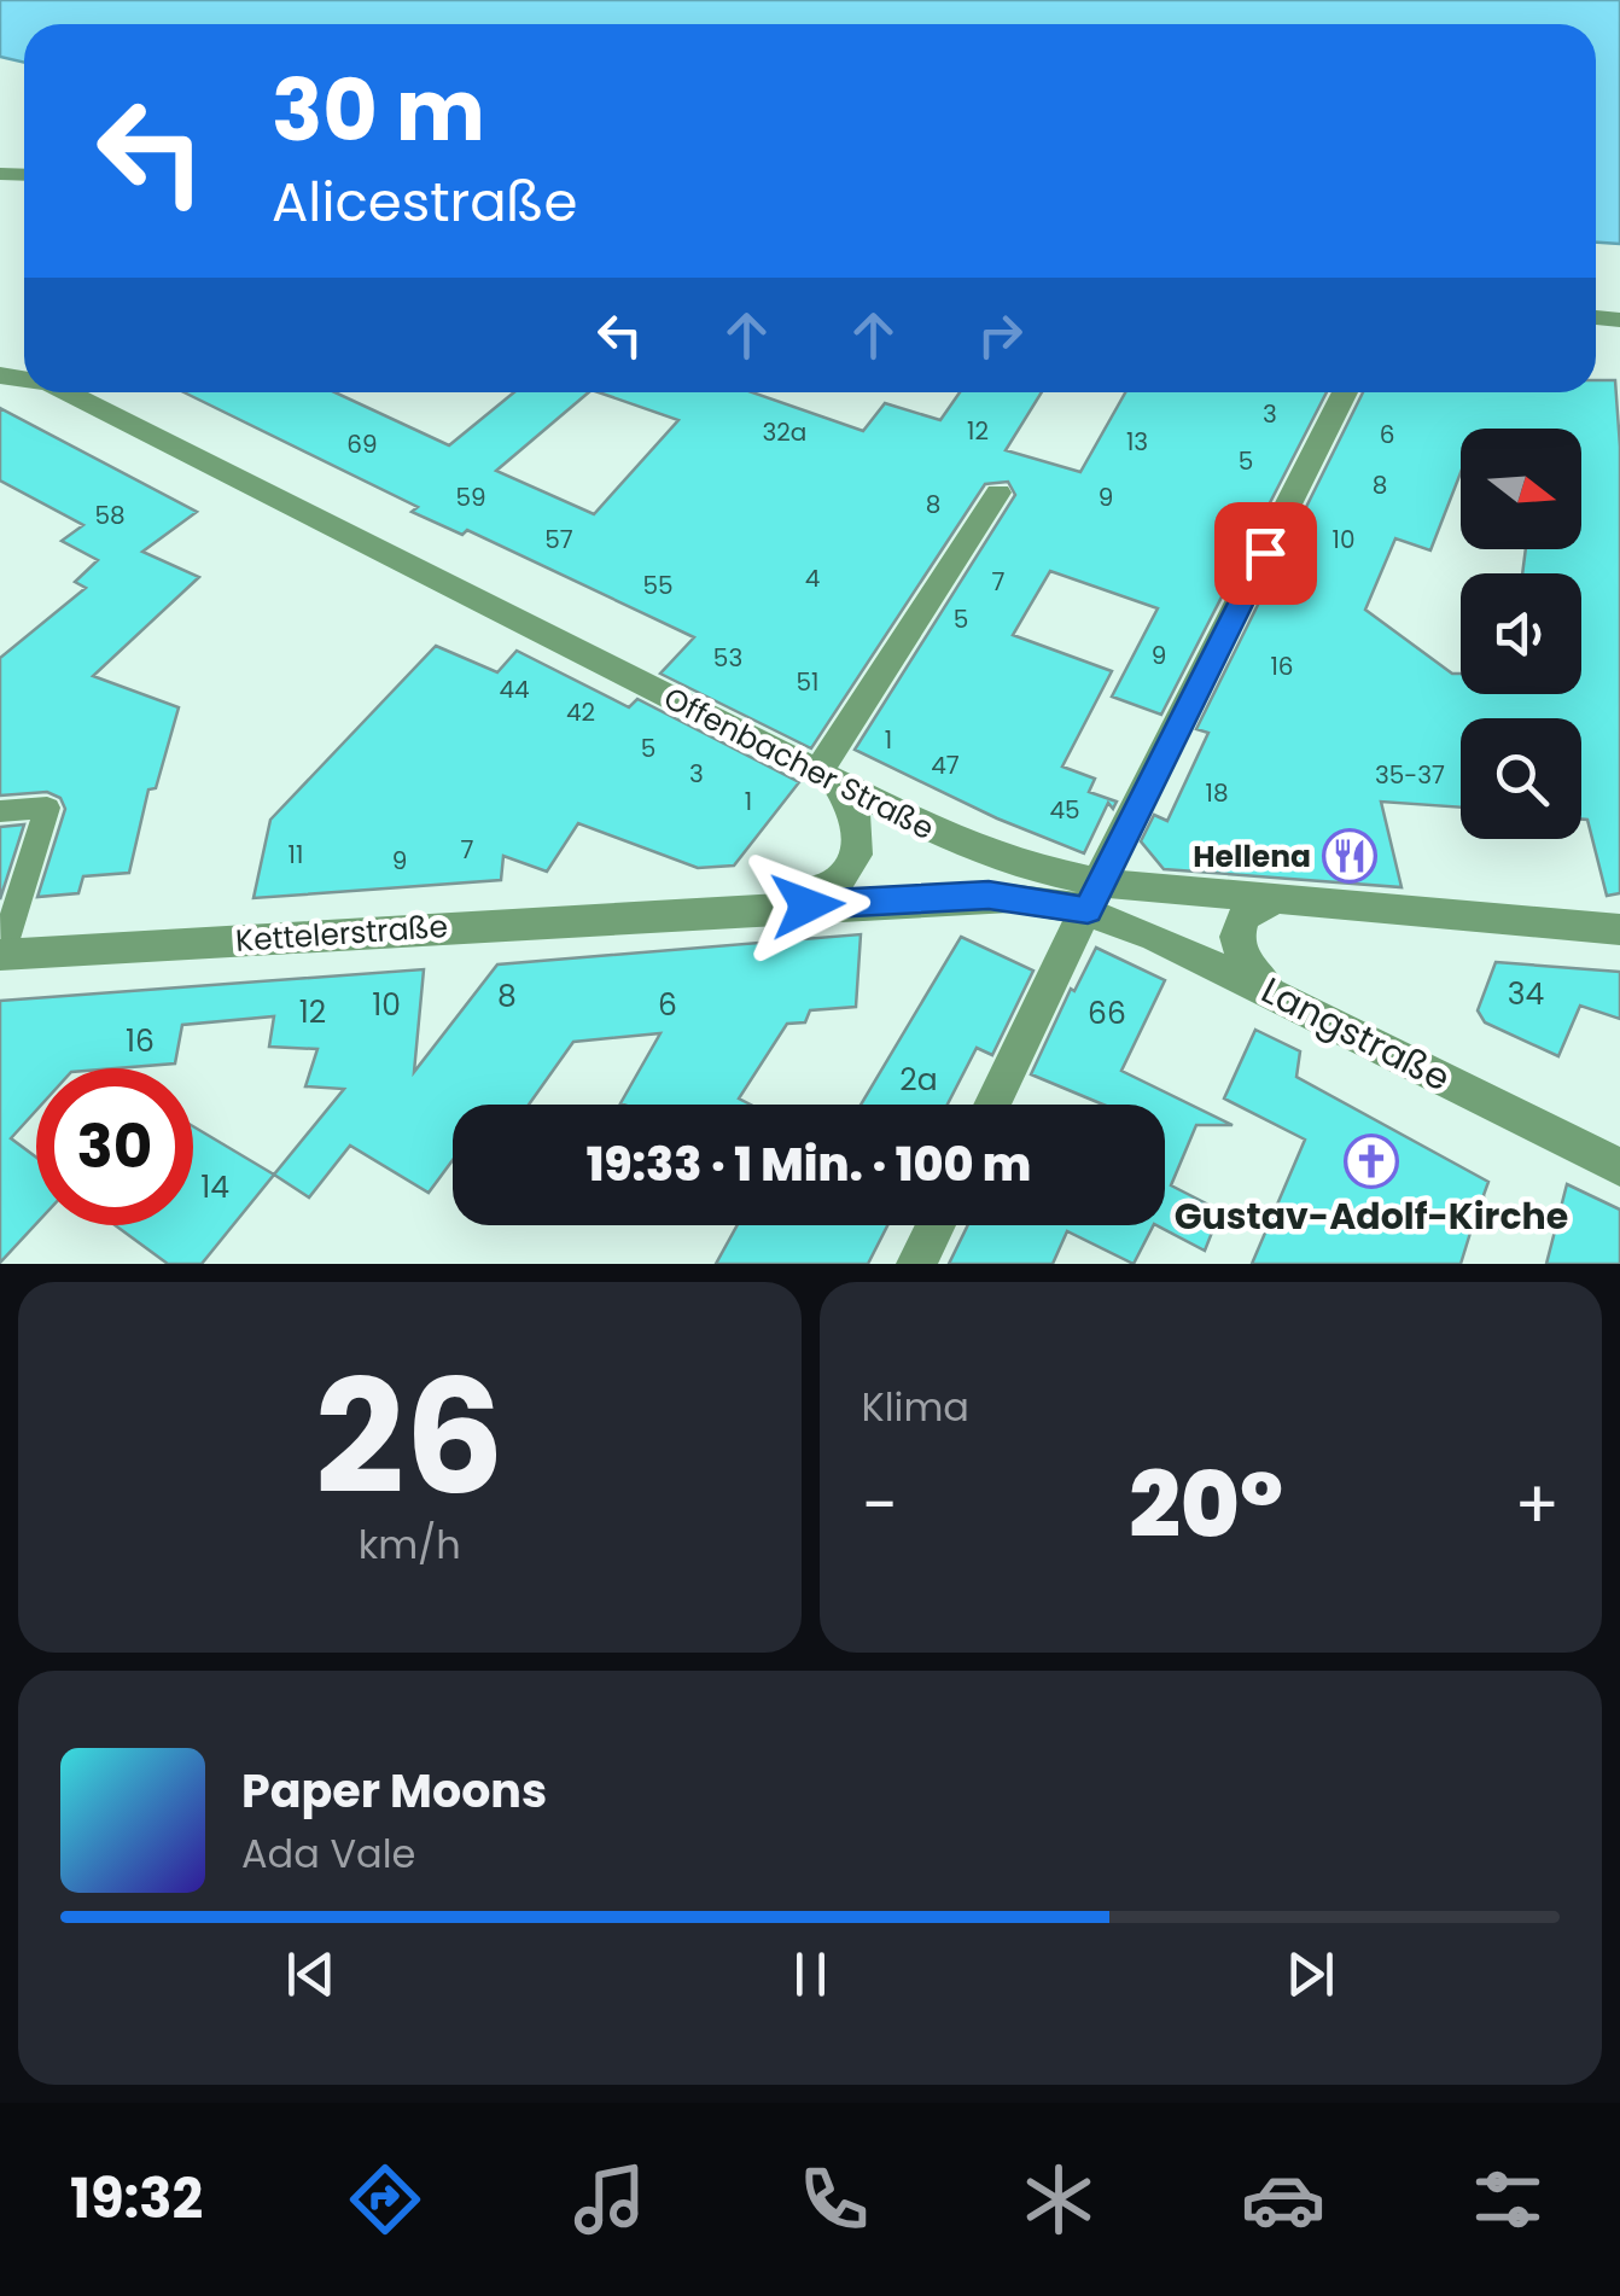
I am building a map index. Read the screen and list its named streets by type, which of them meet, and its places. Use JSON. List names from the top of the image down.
{
  "streets": {
    "street": ["Offenbacher Straße", "Kettelerstraße", "Langstraße"]
  },
  "crossings": [
    ["Offenbacher Straße", "Kettelerstraße"],
    ["Offenbacher Straße", "Langstraße"],
    ["Kettelerstraße", "Langstraße"]
  ],
  "places": {
    "restaurant": ["Hellena"],
    "church": ["Gustav-Adolf-Kirche"]
  },
  "house_numbers": [
    "3",
    "12",
    "32a",
    "6",
    "13",
    "69",
    "5",
    "8",
    "59",
    "9",
    "8",
    "58",
    "57",
    "10",
    "4",
    "7",
    "55",
    "5",
    "9",
    "53",
    "16",
    "51",
    "44",
    "42",
    "1",
    "5",
    "47",
    "3",
    "35-37",
    "18",
    "1",
    "45",
    "7",
    "11",
    "9",
    "34",
    "8",
    "10",
    "6",
    "12",
    "66",
    "16",
    "2a",
    "14"
  ],
  "north": "right",
  "page": {
    "turn": ["30 m", "Alicestraße"],
    "limit": "30",
    "trip": "19:33 · 1 Min. · 100 m",
    "tile": [
      ["26", "km/h"],
      "Klima"
    ],
    "heat": ["−", "20°", "+"],
    "song": ["Paper Moons", "Ada Vale"],
    "tabs": "19:32"
  }
}
